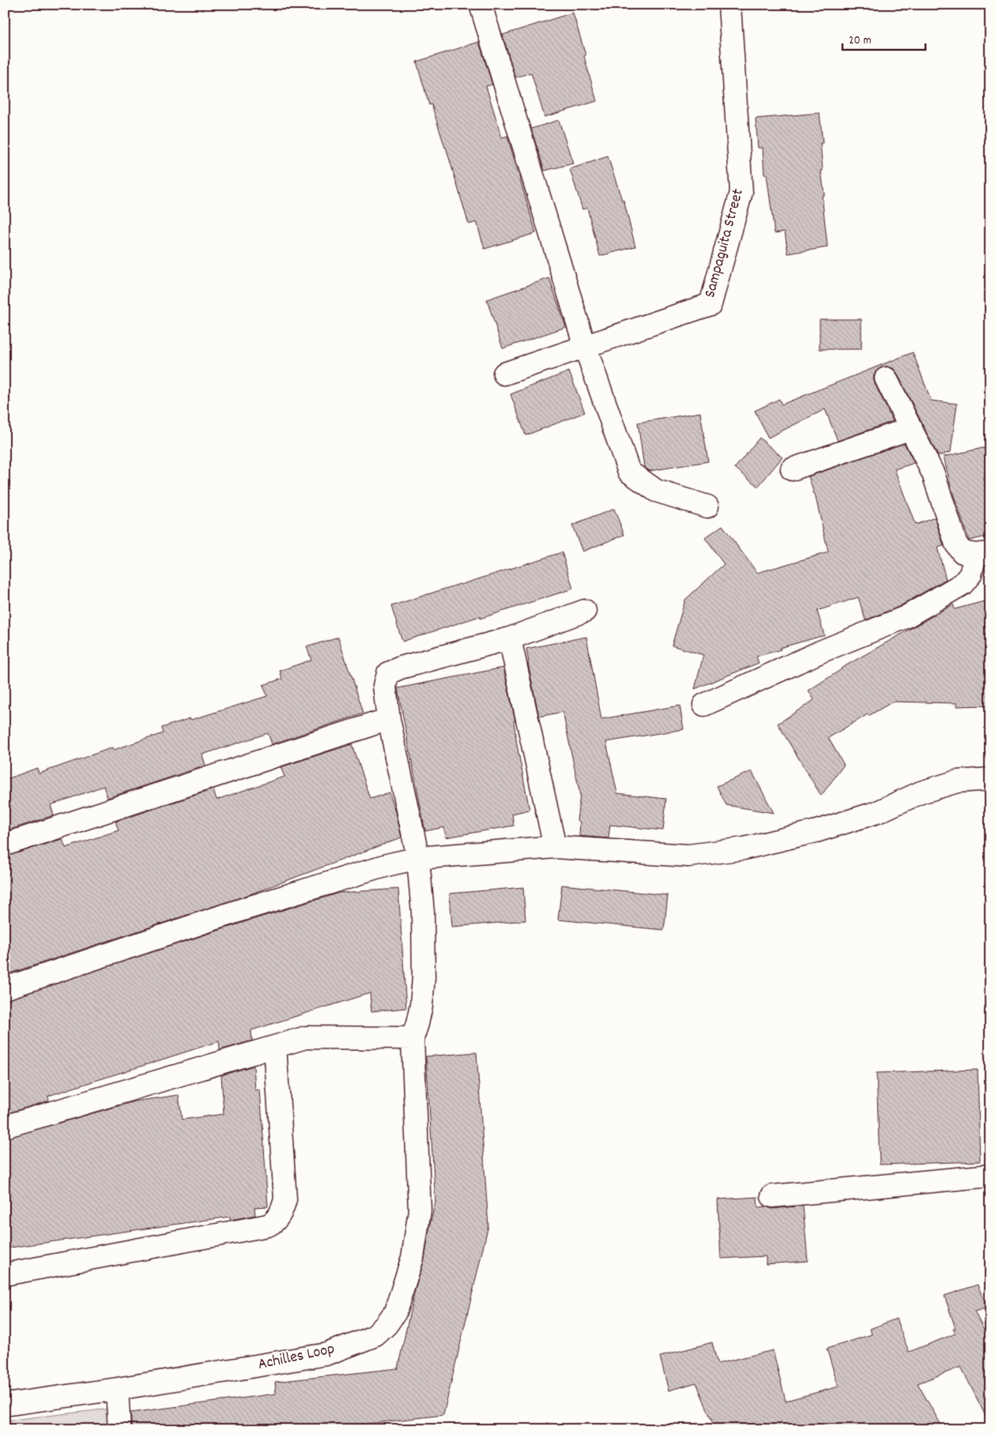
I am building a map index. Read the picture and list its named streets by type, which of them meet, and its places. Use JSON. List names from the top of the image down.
{
  "streets": {
    "street": ["Sampaguita Street", "Achilles Loop"]
  },
  "scale_bar": "20 m"
}
